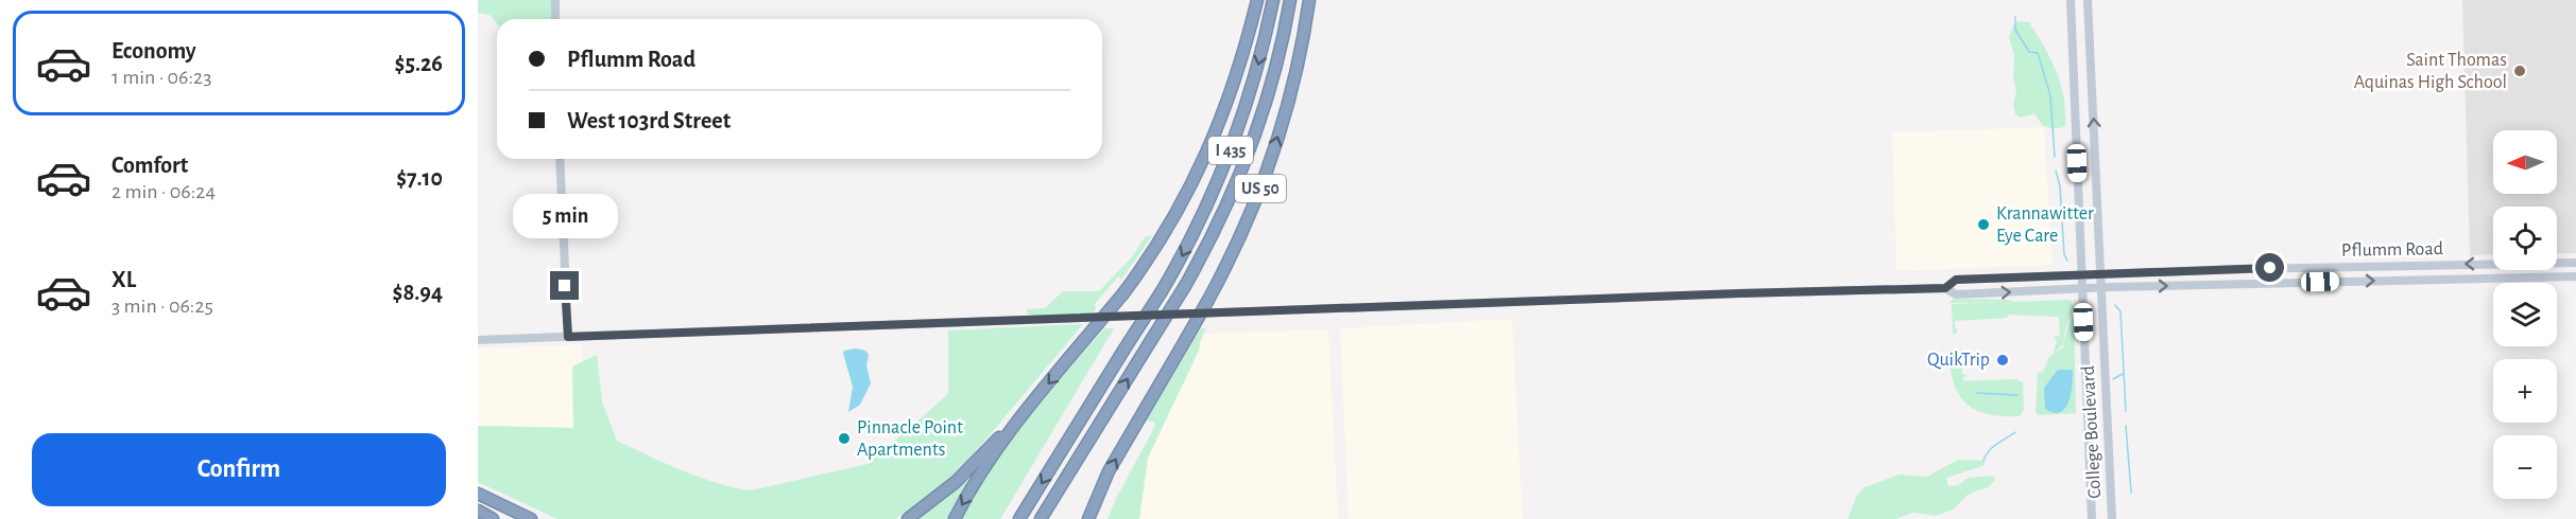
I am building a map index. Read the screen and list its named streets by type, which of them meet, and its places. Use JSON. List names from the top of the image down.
{
  "streets": {
    "highway": ["I 435", "US 50"],
    "main road": ["Pflumm Road", "College Boulevard"]
  },
  "crossings": [
    ["Pflumm Road", "College Boulevard"]
  ],
  "places": [
    "Saint Thomas Aquinas High School",
    "Krannawitter Eye Care",
    "QuikTrip",
    "Pinnacle Point Apartments"
  ],
  "north": "left",
  "page": {
    "list": [
      {
        "name": "Economy",
        "note": "1 min · 06:23",
        "value": "$5.26"
      },
      {
        "name": "Comfort",
        "note": "2 min · 06:24",
        "value": "$7.10"
      },
      {
        "name": "XL",
        "note": "3 min · 06:25",
        "value": "$8.94"
      }
    ],
    "banner": ["Pflumm Road", "West 103rd Street"],
    "map_buttons": ["+", "−"],
    "bubble": "5 min",
    "buttons": "Confirm"
  }
}
